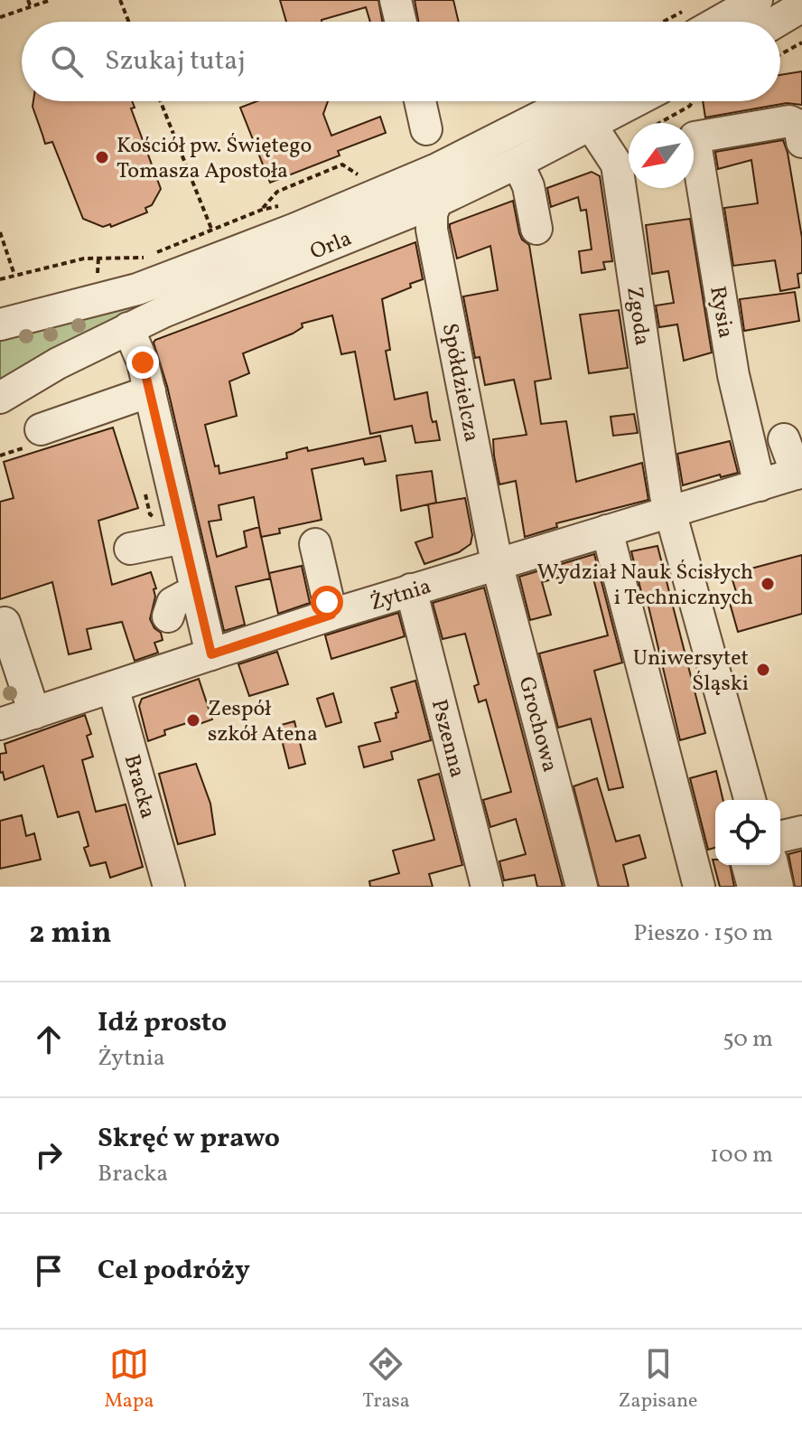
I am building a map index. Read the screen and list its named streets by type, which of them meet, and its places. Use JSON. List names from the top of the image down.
{
  "streets": {
    "street": [
      "Orla",
      "Rysia",
      "Zgoda",
      "Spółdzielcza",
      "Żytnia",
      "Grochowa",
      "Pszenna",
      "Bracka"
    ]
  },
  "crossings": [
    ["Orla", "Zgoda"],
    ["Orla", "Spółdzielcza"],
    ["Rysia", "Żytnia"],
    ["Zgoda", "Żytnia"],
    ["Spółdzielcza", "Żytnia"],
    ["Spółdzielcza", "Grochowa"],
    ["Żytnia", "Grochowa"],
    ["Żytnia", "Pszenna"],
    ["Żytnia", "Bracka"]
  ],
  "places": [
    "Kościół pw. Świętego Tomasza Apostoła",
    "Wydział Nauk Ścisłych i Technicznych",
    "Uniwersytet Śląski",
    "Zespół szkół Atena"
  ],
  "north": "bottom left",
  "page": {
    "search": "Szukaj tutaj",
    "heading": ["2 min", "Pieszo · 150 m"],
    "list": [
      ["Idź prosto", "Żytnia", "50 m"],
      ["Skręć w prawo", "Bracka", "100 m"],
      "Cel podróży"
    ],
    "nav": ["Mapa", "Trasa", "Zapisane"]
  }
}
